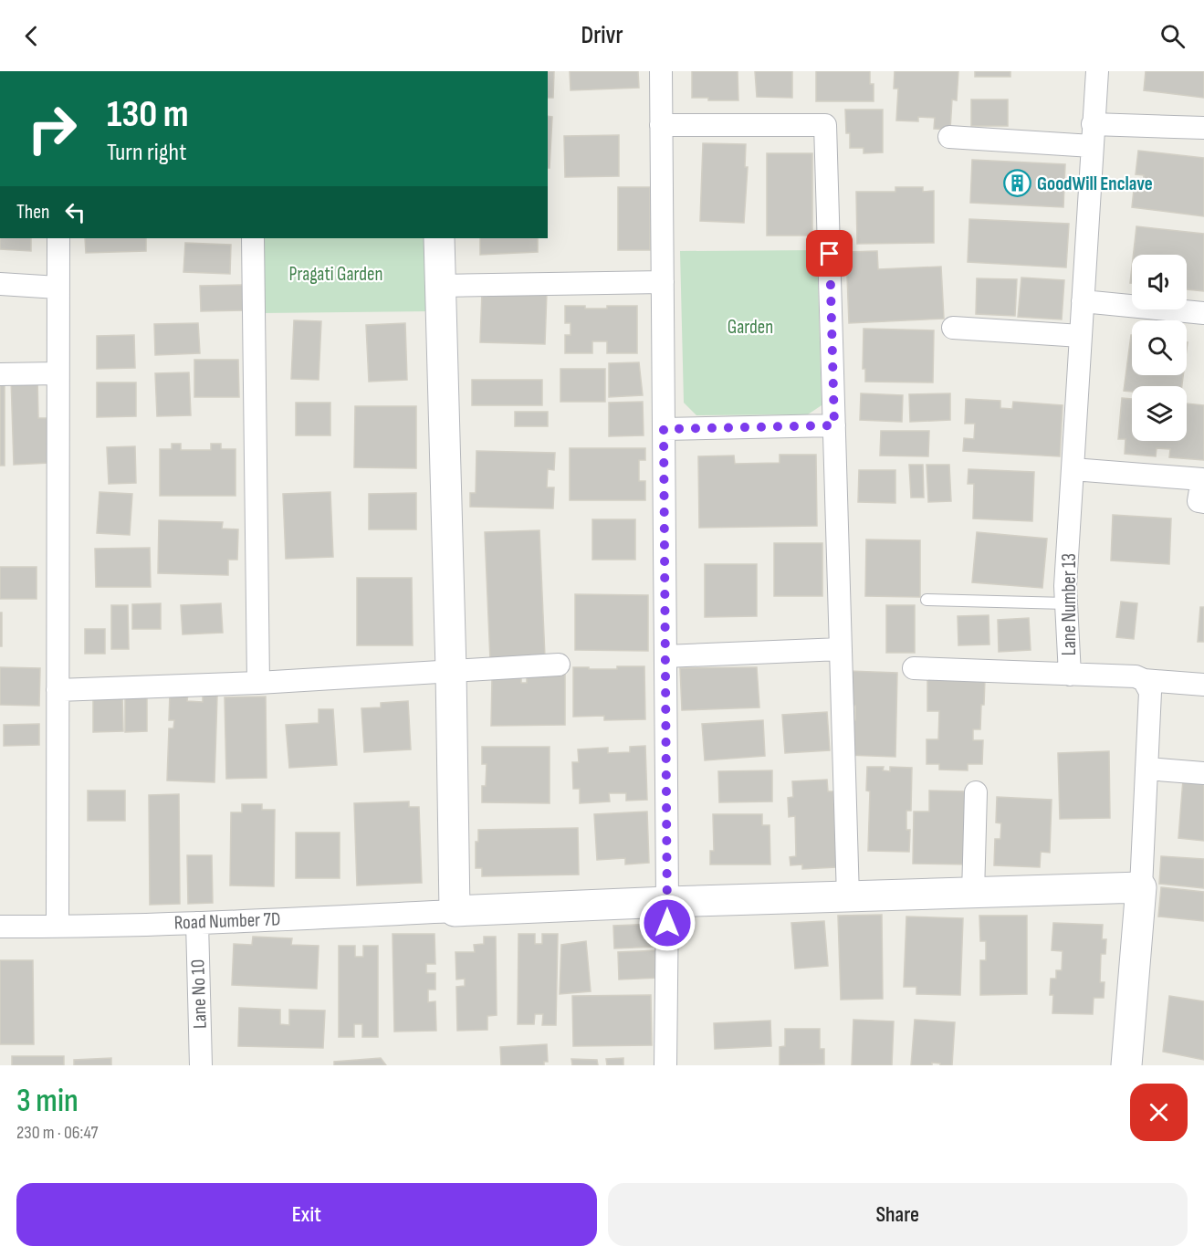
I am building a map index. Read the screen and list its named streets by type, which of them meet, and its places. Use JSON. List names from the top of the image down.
{
  "streets": {
    "street": ["Lane Number 13", "Road Number 7D", "Lane No 10"]
  },
  "crossings": [
    ["Road Number 7D", "Lane No 10"]
  ],
  "parks": ["Pragati Garden", "Garden"],
  "places": {
    "building": ["GoodWill Enclave"]
  },
  "page": {
    "header": "Drivr",
    "turn": ["130 m", "Turn right"],
    "then": "Then",
    "heading": ["3 min", "230 m · 06:47"],
    "buttons": ["Exit", "Share"]
  }
}
